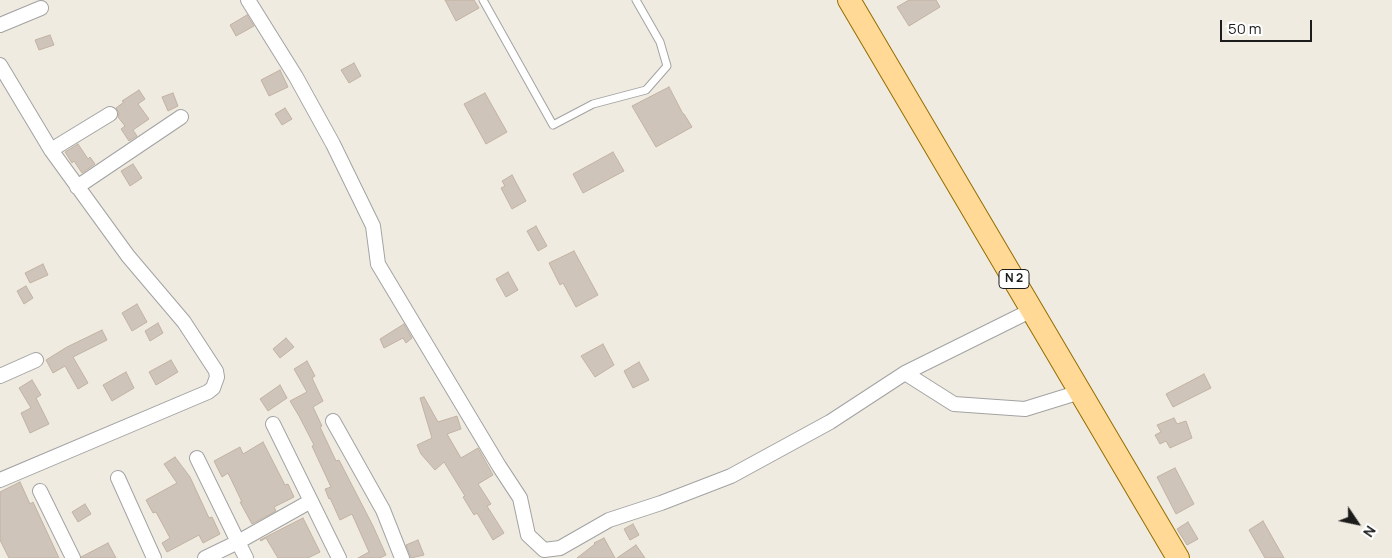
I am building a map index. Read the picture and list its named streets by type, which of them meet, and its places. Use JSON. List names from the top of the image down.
{
  "streets": {
    "main road": ["N 2"]
  },
  "scale_bar": "50 m",
  "north": "bottom right"
}
